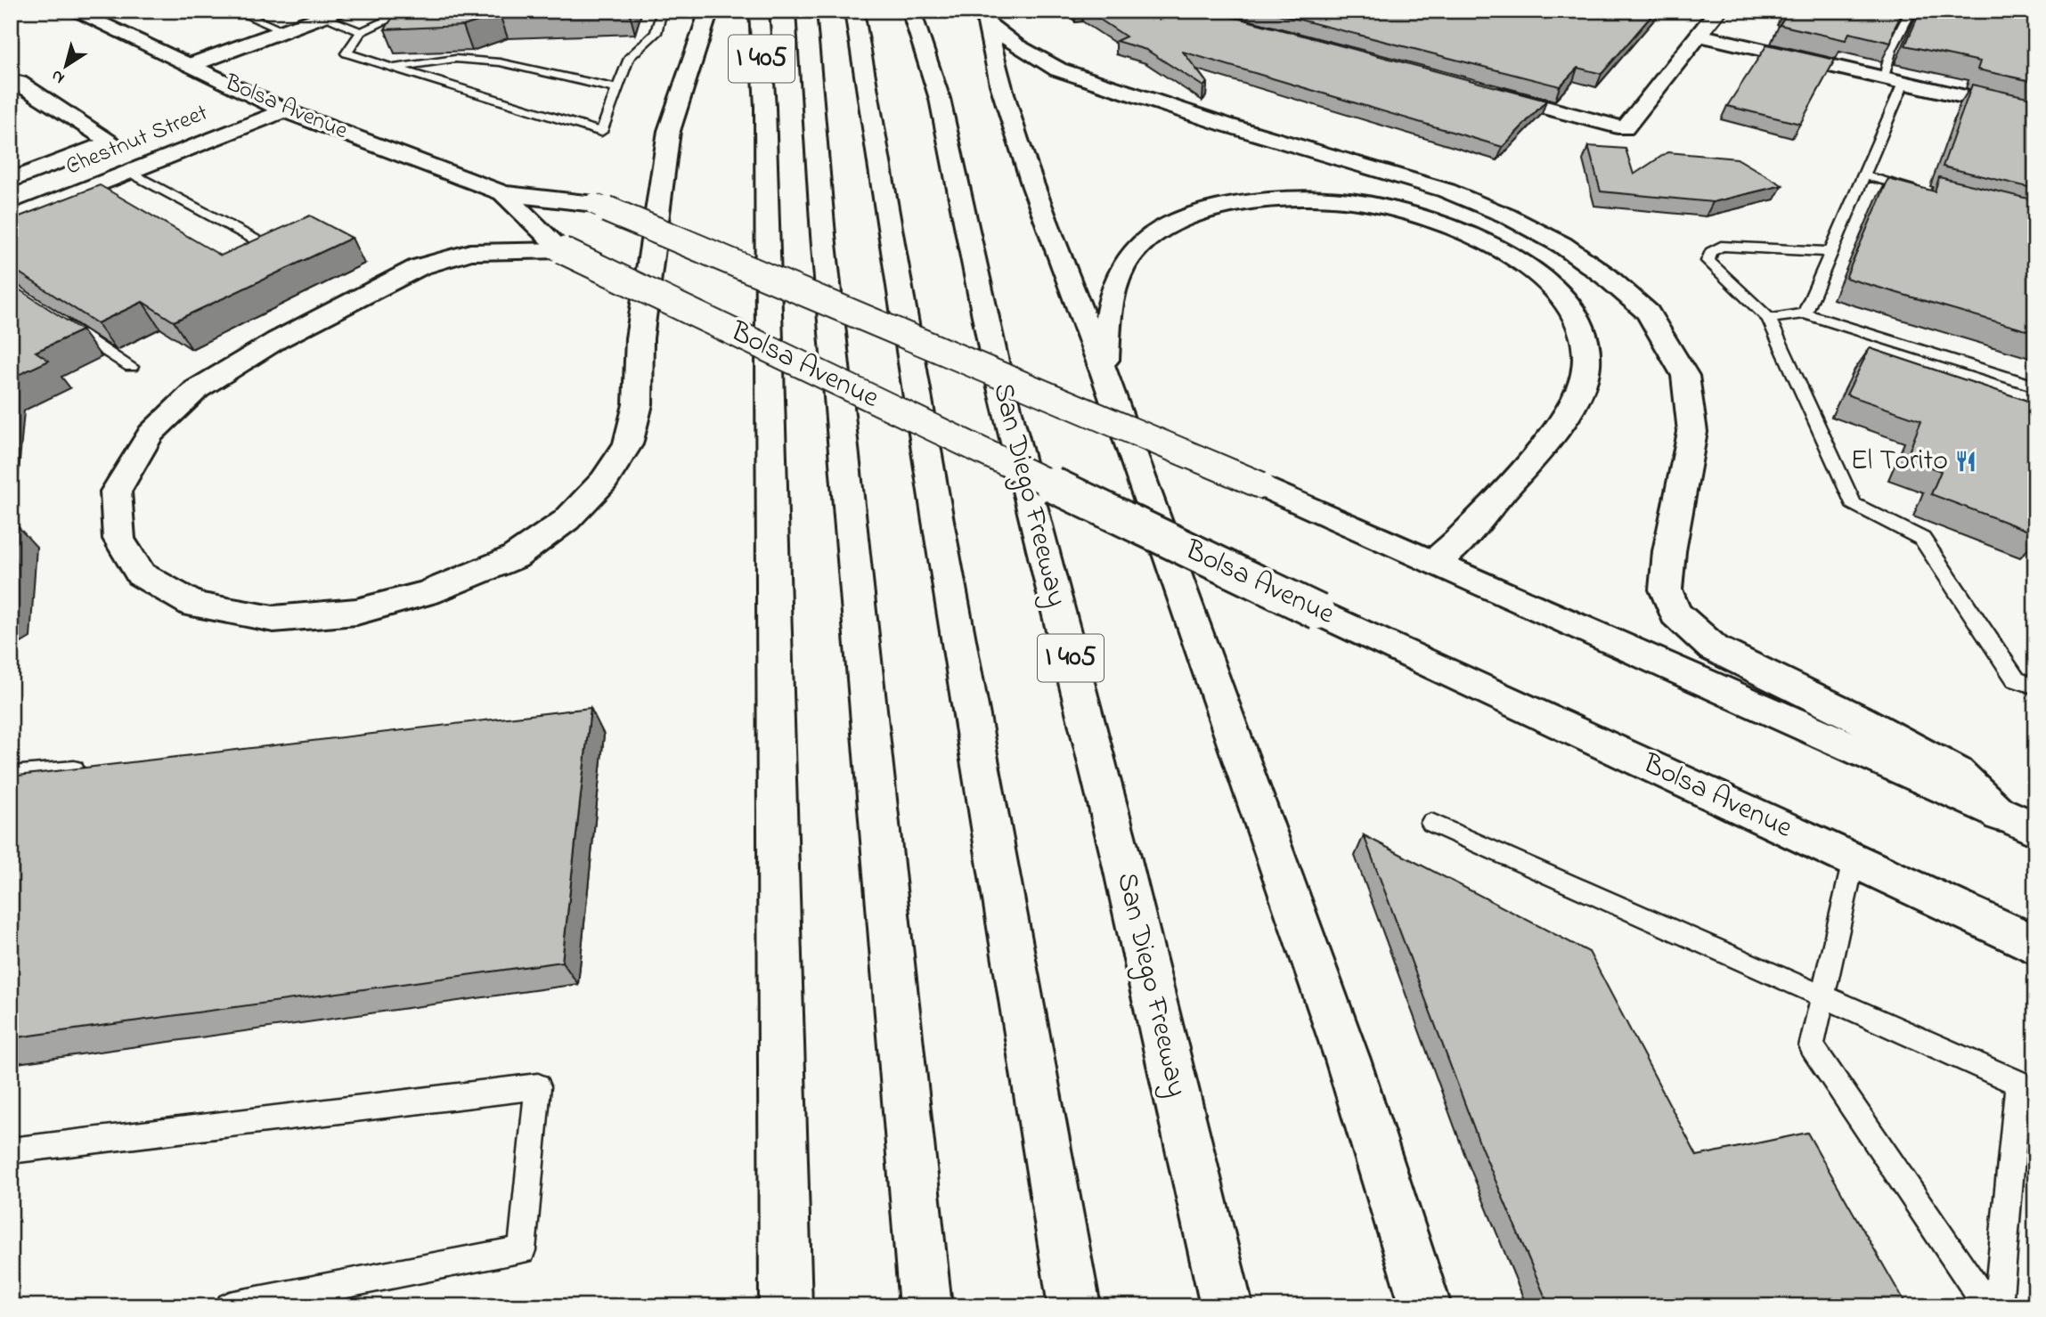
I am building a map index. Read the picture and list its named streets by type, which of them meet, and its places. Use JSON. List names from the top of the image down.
{
  "streets": {
    "main road": [
      "I 405",
      "Bolsa Avenue",
      "Chestnut Street",
      "San Diego Freeway"
    ]
  },
  "crossings": [
    ["Bolsa Avenue", "Chestnut Street"]
  ],
  "places": {
    "restaurant": ["El Torito"]
  },
  "north": "bottom left"
}
